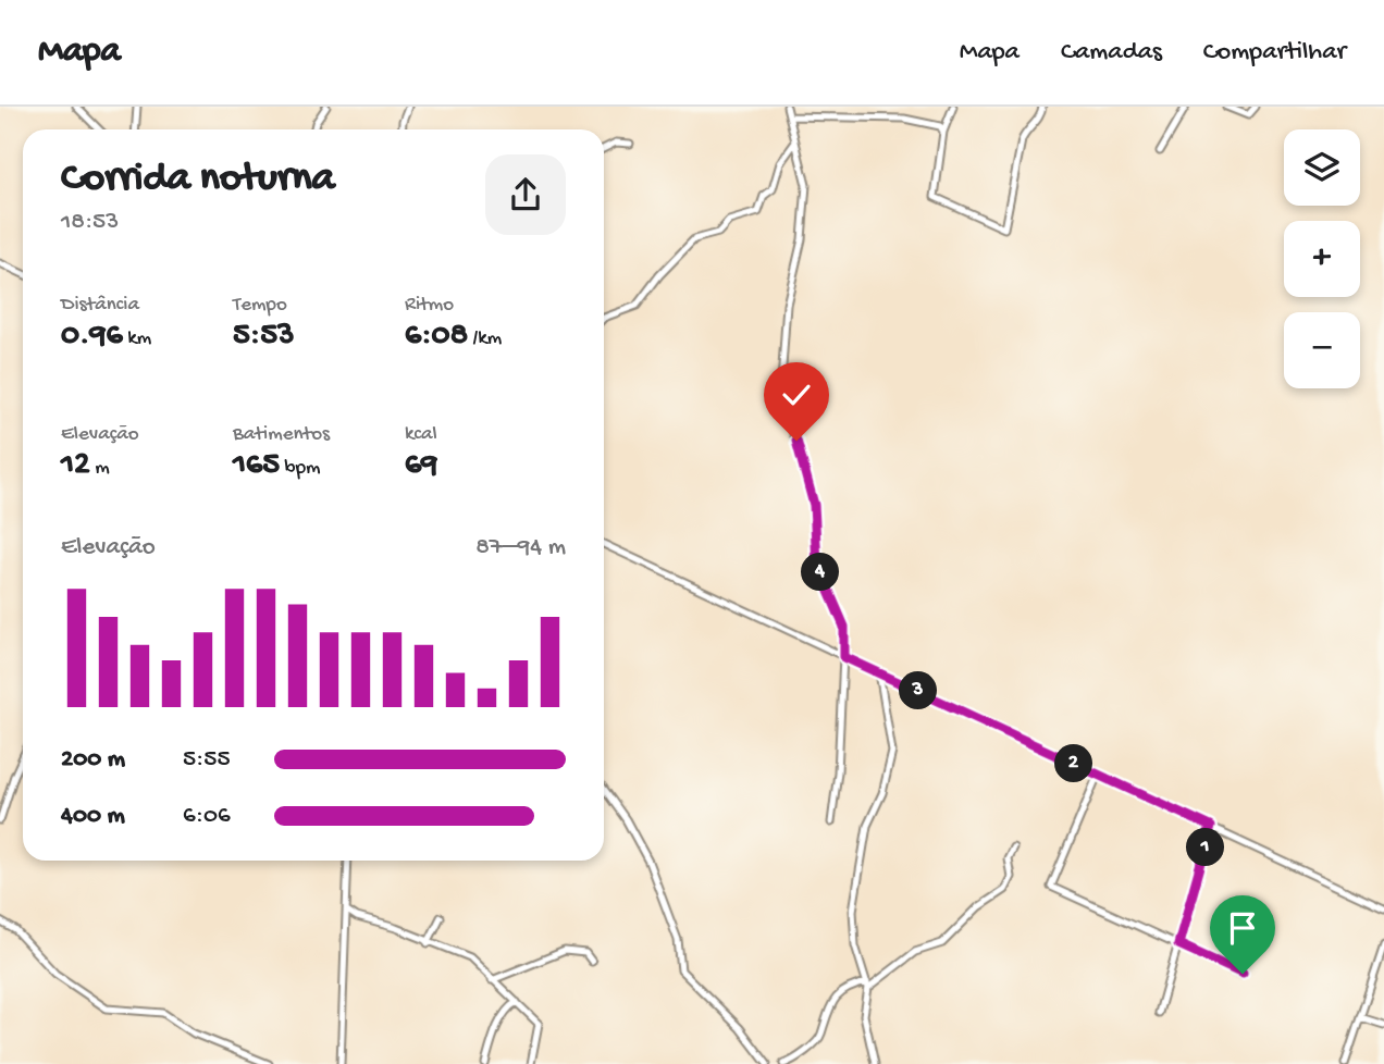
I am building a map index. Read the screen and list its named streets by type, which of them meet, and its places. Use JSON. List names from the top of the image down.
{
  "page": {
    "header": "Mapa",
    "nav": ["Mapa", "Camadas", "Compartilhar"],
    "map_buttons": ["+", "−"],
    "heading": ["Corrida noturna", "18:53"],
    "stats": [
      ["Distância", "0.96 km"],
      ["Tempo", "5:53"],
      ["Ritmo", "6:08 /km"],
      ["Elevação", "12 m"],
      ["Batimentos", "165 bpm"],
      ["kcal", "69"]
    ],
    "chart": ["Elevação", "87–94 m"],
    "pins": [
      "4",
      "3",
      "2",
      "1"
    ],
    "list": [
      {
        "name": "200 m",
        "note": "5:55"
      },
      {
        "name": "400 m",
        "note": "6:06"
      }
    ]
  }
}
